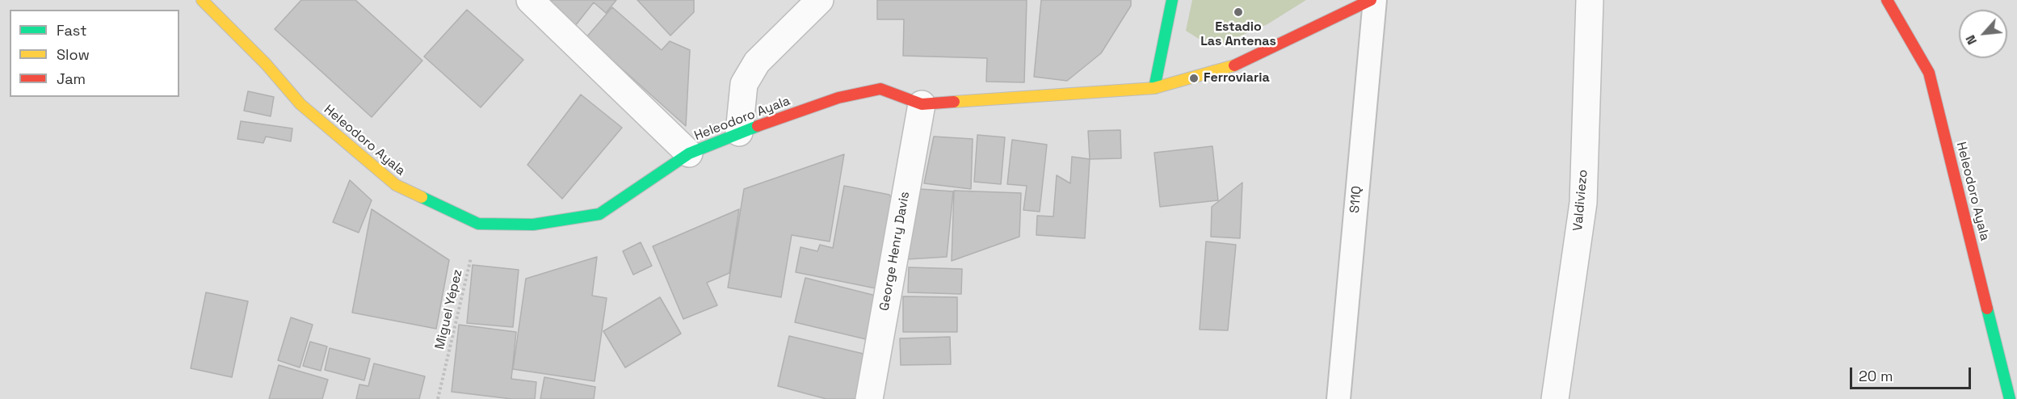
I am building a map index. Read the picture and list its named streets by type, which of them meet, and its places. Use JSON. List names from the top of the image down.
{
  "streets": {
    "street": ["Heleodoro Ayala", "Valdiviezo", "George Henry Davis"],
    "lane": ["S11Q"],
    "path": ["Miguel Yépez"]
  },
  "crossings": [
    ["Heleodoro Ayala", "George Henry Davis"],
    ["Heleodoro Ayala", "Miguel Yépez"]
  ],
  "places": ["Estadio Las Antenas", "Ferroviaria"],
  "legend": ["Fast", "Slow", "Jam"],
  "scale_bar": "20 m",
  "north": "bottom left"
}
